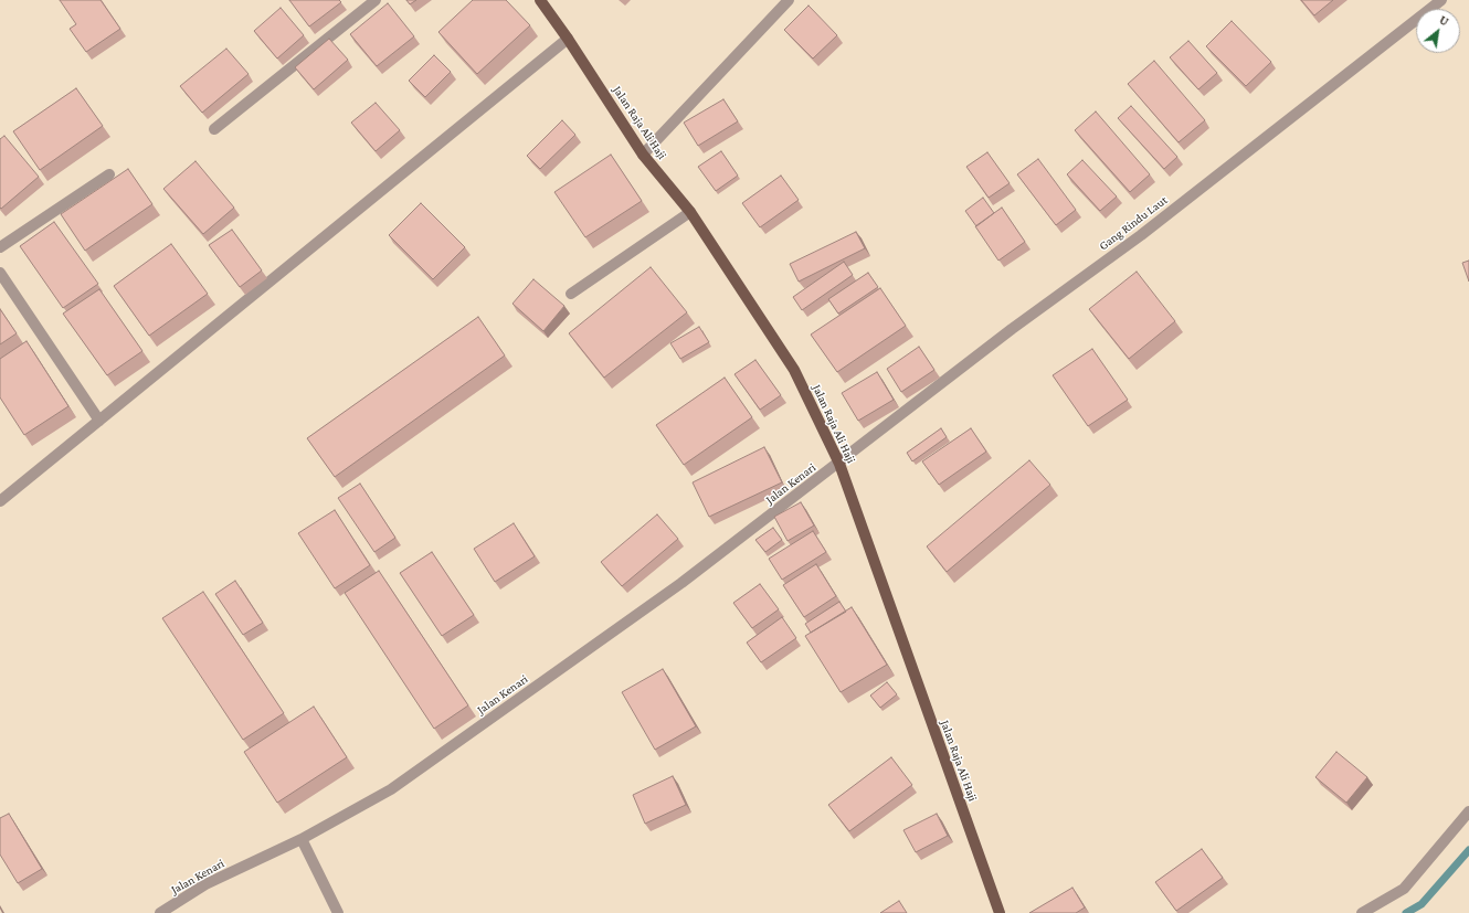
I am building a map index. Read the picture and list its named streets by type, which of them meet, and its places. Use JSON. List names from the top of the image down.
{
  "streets": {
    "main road": ["Jalan Raja Ali Haji"],
    "street": ["Gang Rindu Laut", "Jalan Kenari"]
  },
  "crossings": [
    ["Jalan Raja Ali Haji", "Gang Rindu Laut"],
    ["Jalan Raja Ali Haji", "Jalan Kenari"],
    ["Gang Rindu Laut", "Jalan Kenari"]
  ],
  "north": "top right"
}
